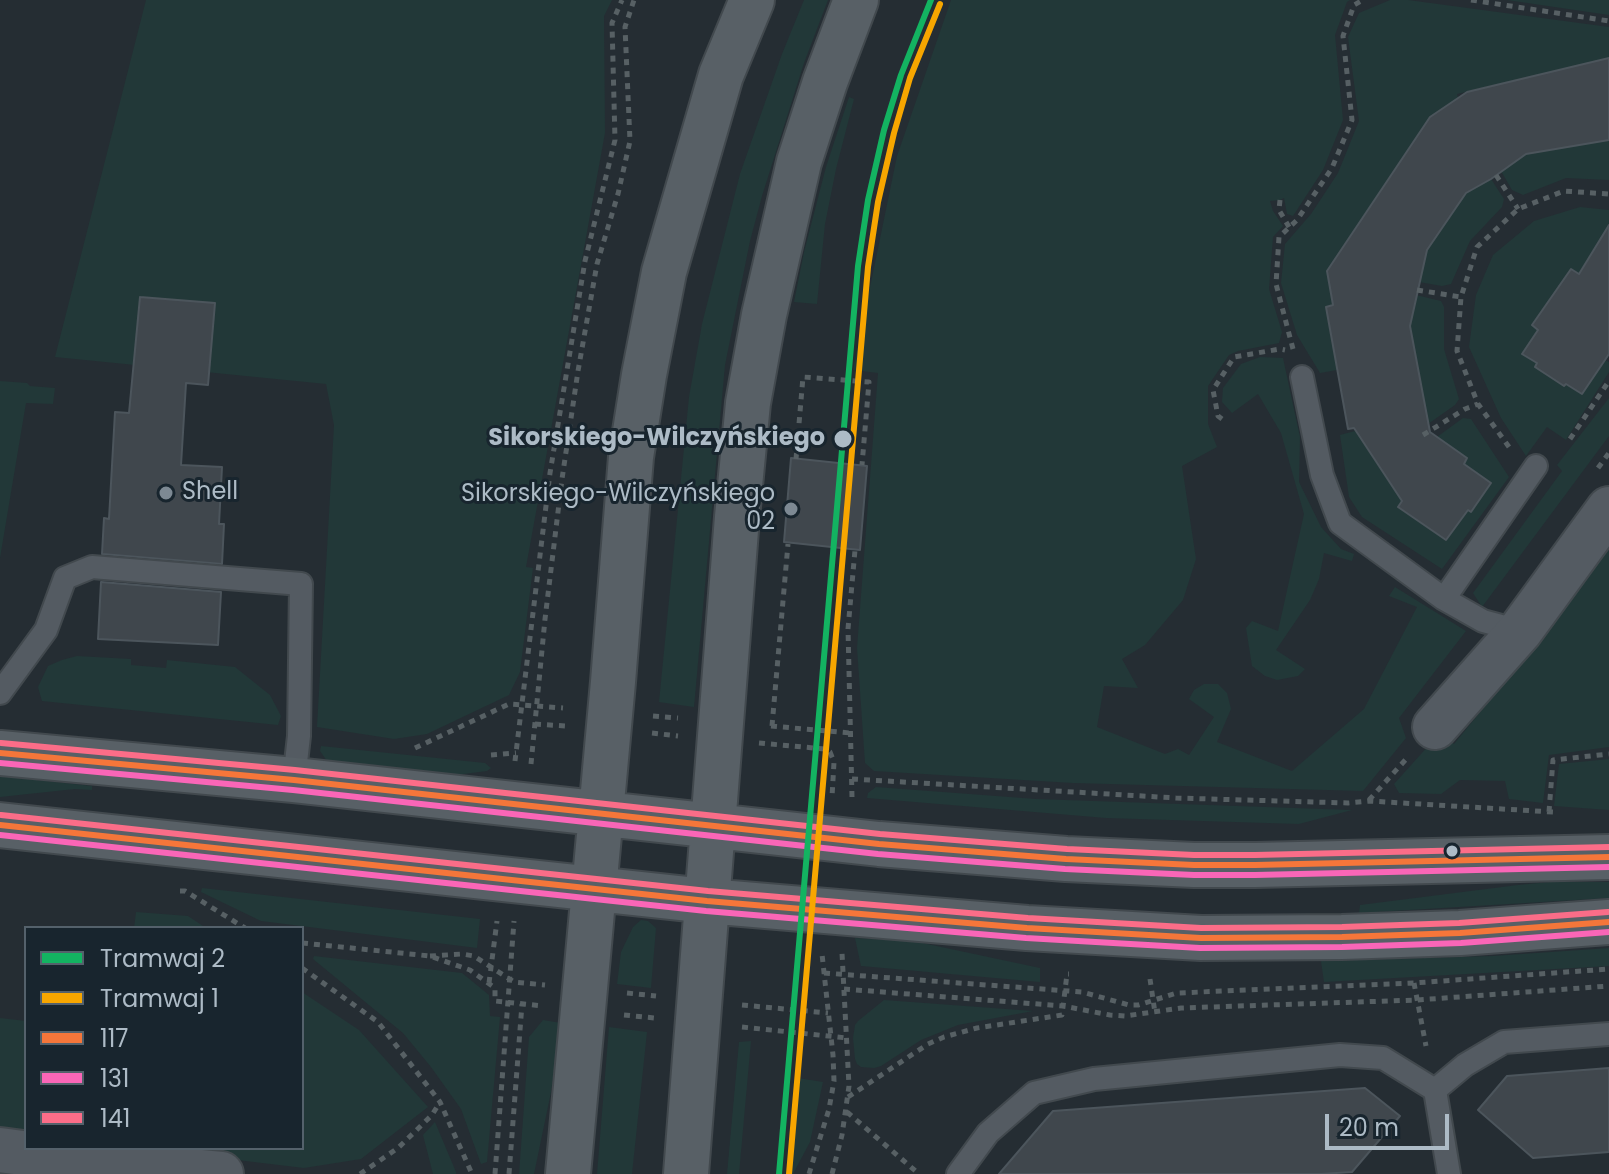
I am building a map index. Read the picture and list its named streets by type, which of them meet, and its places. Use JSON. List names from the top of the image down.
{
  "places": ["Sikorskiego-Wilczyńskiego", "Shell", "Sikorskiego-Wilczyńskiego 02"],
  "lines": [
    "tram line 2",
    "tram line 1",
    "transit line 141",
    "transit line 117",
    "transit line 131"
  ],
  "legend": [
    "Tramwaj 2",
    "Tramwaj 1",
    "117",
    "131",
    "141"
  ],
  "scale_bar": "20 m"
}
